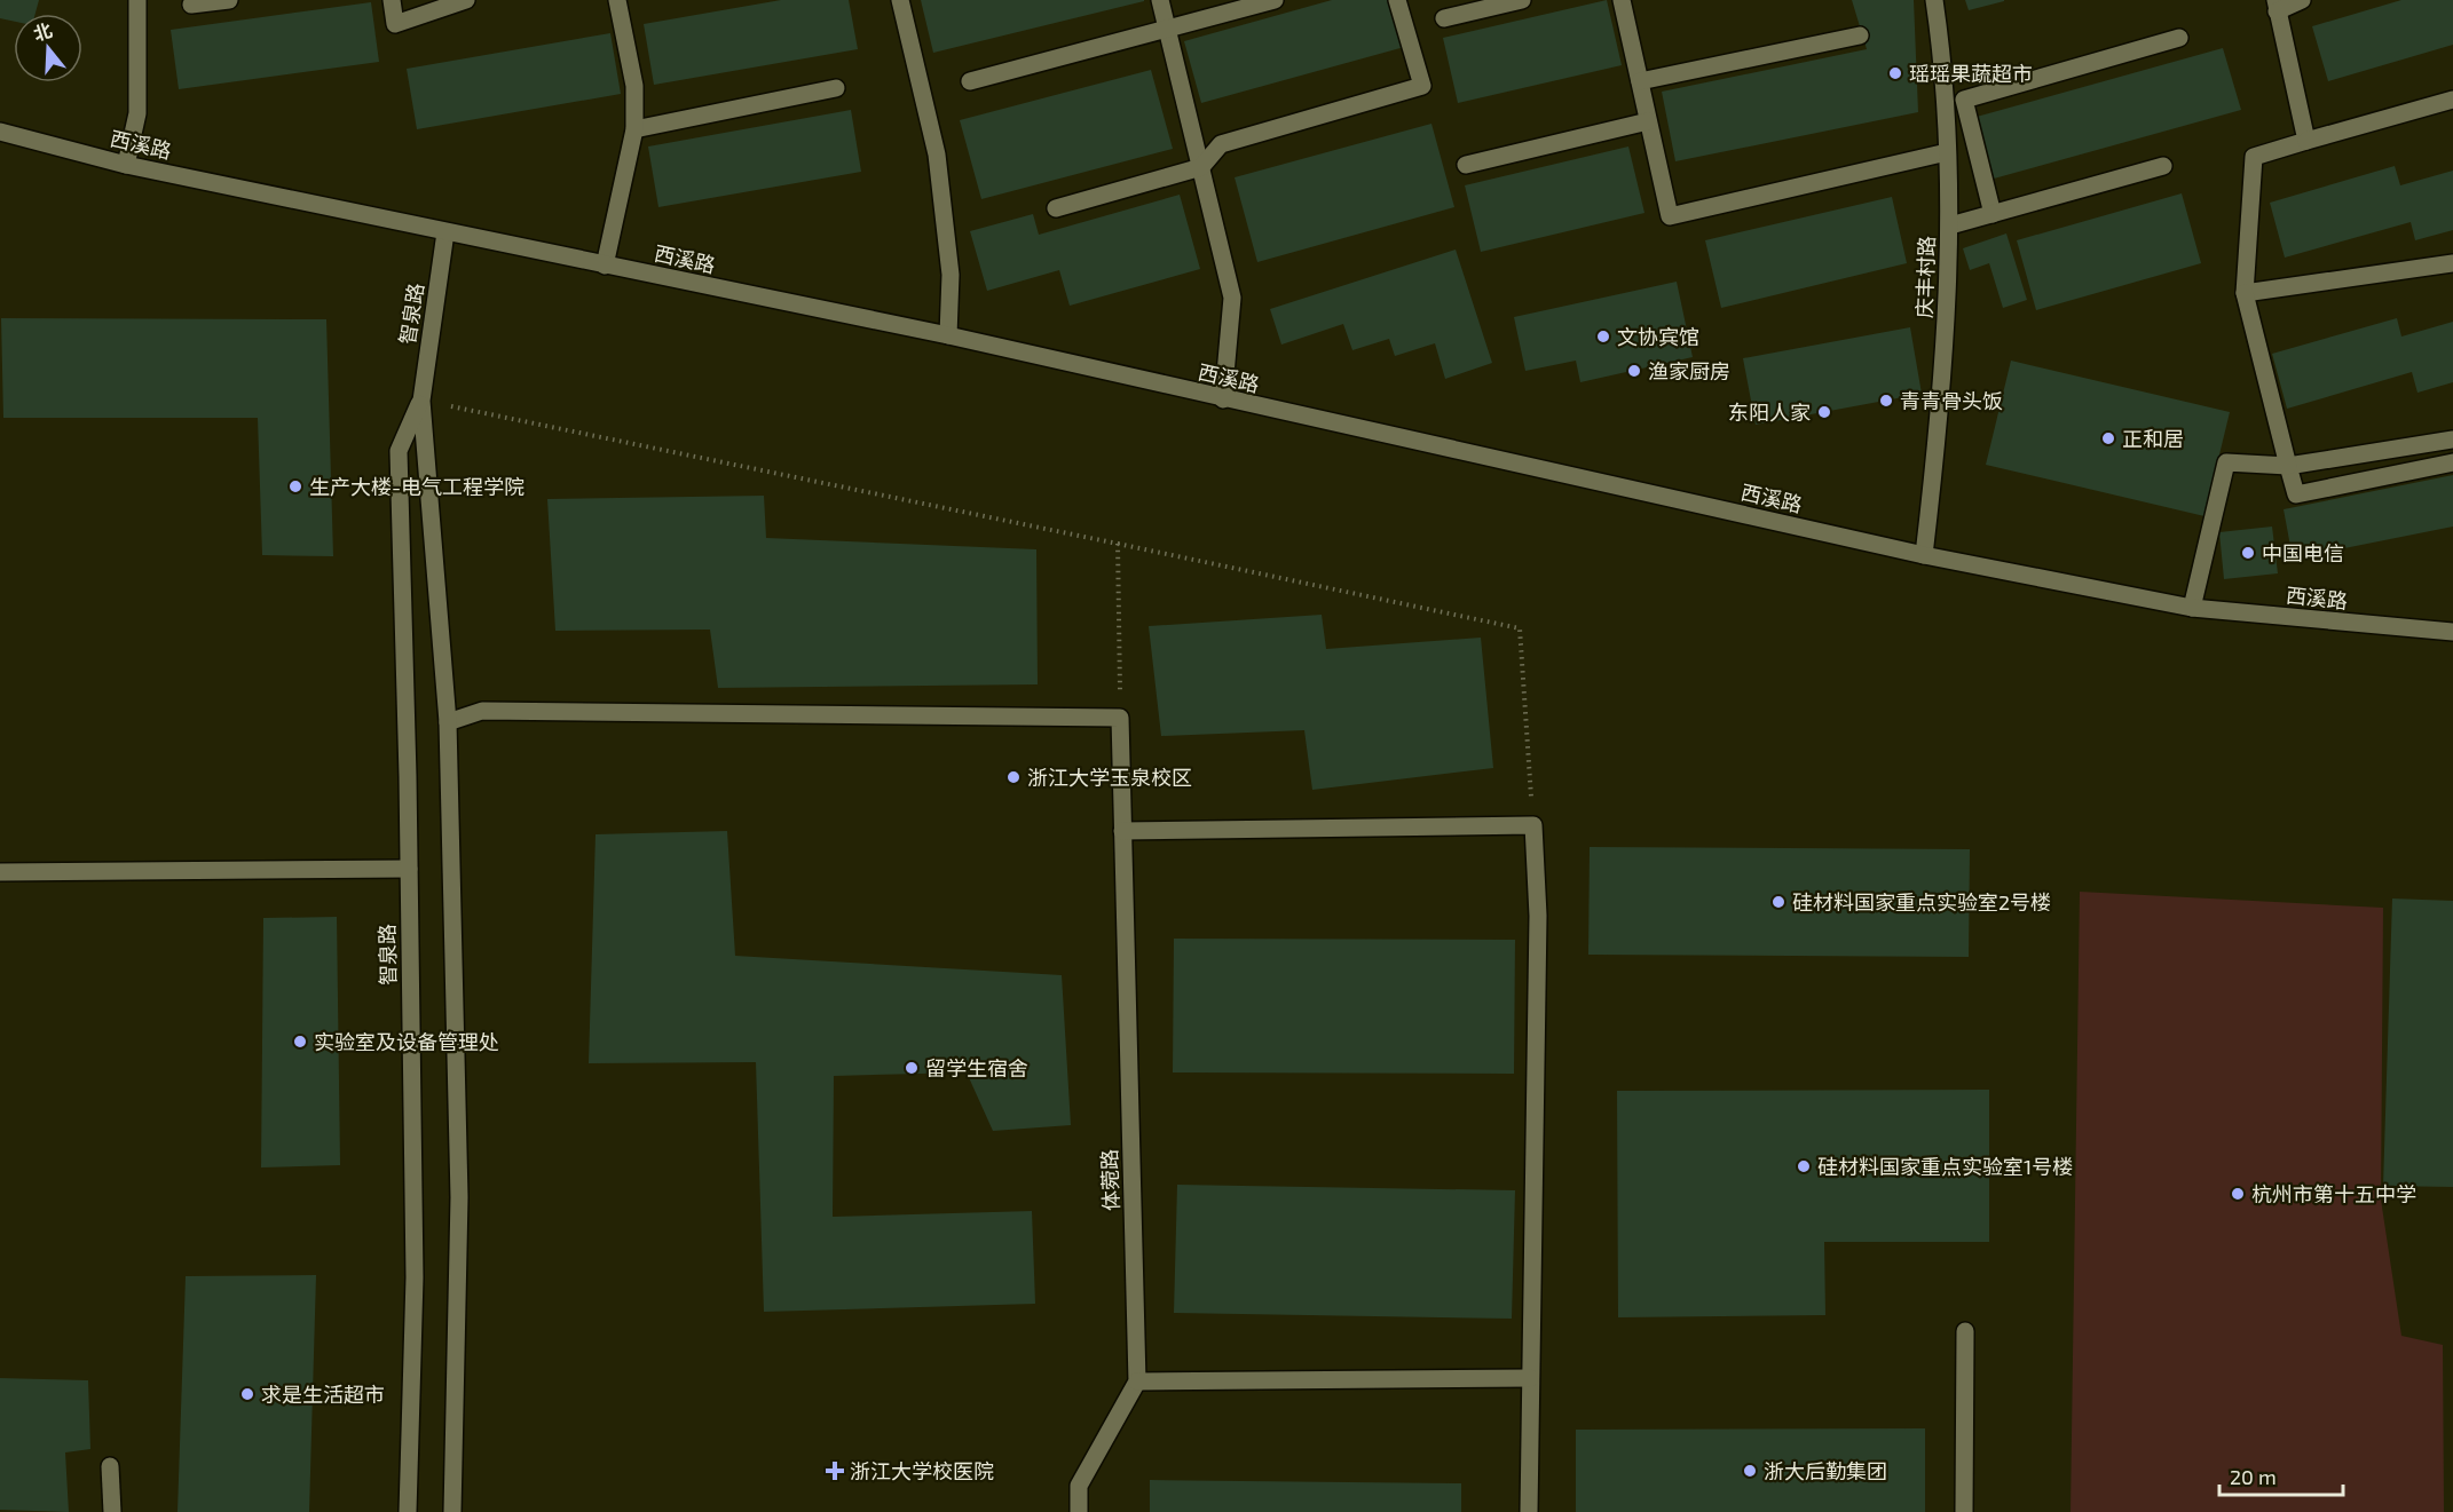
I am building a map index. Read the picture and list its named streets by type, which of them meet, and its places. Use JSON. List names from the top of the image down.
{
  "streets": {
    "street": [
      "西溪路",
      "庆丰村路",
      "智泉路",
      "体菀路"
    ]
  },
  "crossings": [
    ["西溪路", "庆丰村路"],
    ["西溪路", "智泉路"]
  ],
  "places": {
    "other": [
      "瑶瑶果蔬超市",
      "文协宾馆",
      "渔家厨房",
      "青青骨头饭",
      "东阳人家",
      "正和居",
      "生产大楼-电气工程学院",
      "中国电信",
      "浙江大学玉泉校区",
      "硅材料国家重点实验室2号楼",
      "实验室及设备管理处",
      "留学生宿舍",
      "硅材料国家重点实验室1号楼",
      "杭州市第十五中学",
      "求是生活超市",
      "浙大后勤集团"
    ],
    "health": ["浙江大学校医院"]
  },
  "scale_bar": "20 m",
  "north": "top"
}
